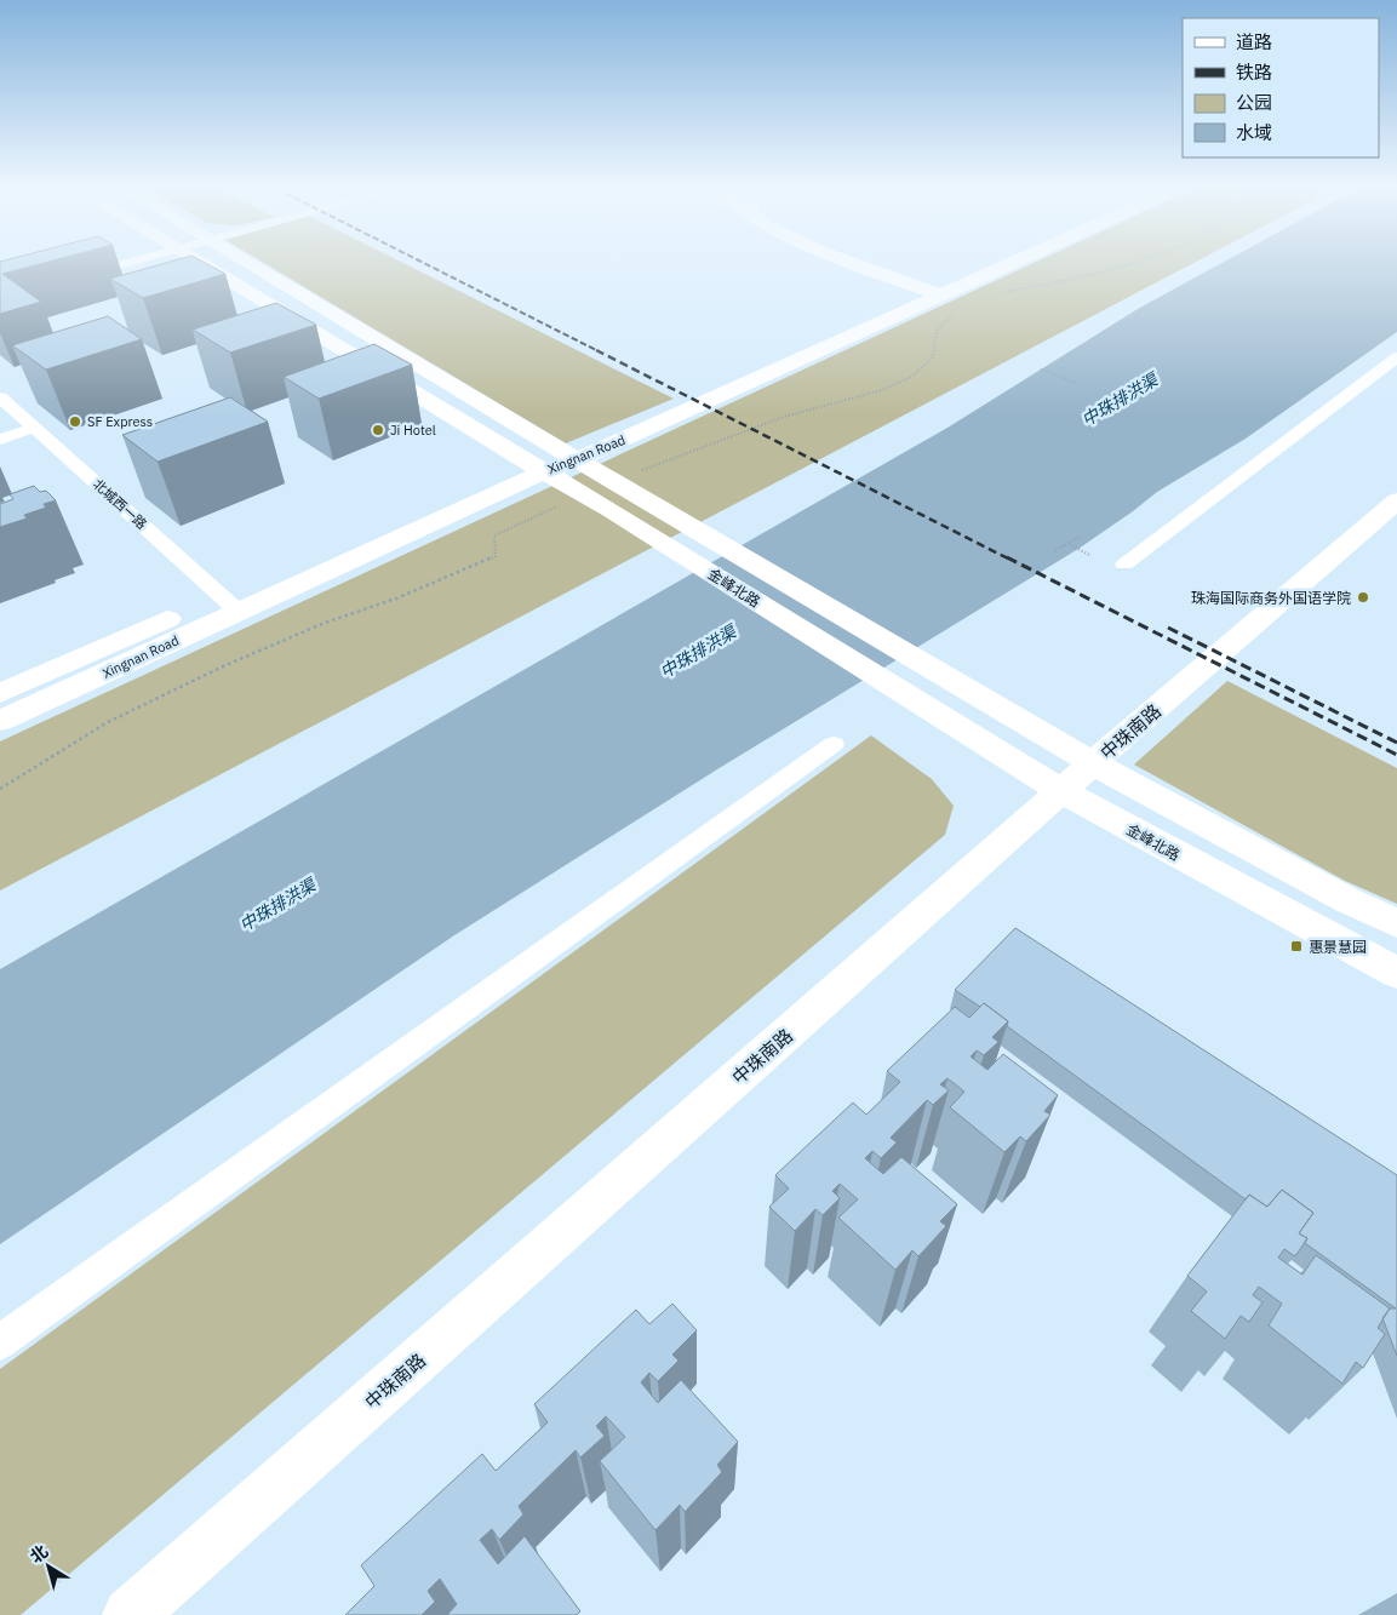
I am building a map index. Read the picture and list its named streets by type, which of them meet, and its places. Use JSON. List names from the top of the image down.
{
  "streets": {
    "street": [
      "Xingnan Road",
      "北城西一路",
      "金峰北路",
      "中珠南路"
    ]
  },
  "crossings": [
    ["Xingnan Road", "北城西一路"],
    ["Xingnan Road", "金峰北路"],
    ["金峰北路", "中珠南路"]
  ],
  "water": ["中珠排洪渠"],
  "places": {
    "other": ["SF Express", "Ji Hotel", "珠海国际商务外国语学院"],
    "transit": ["惠景慧园"]
  },
  "legend": [
    "道路",
    "铁路",
    "公园",
    "水域"
  ],
  "north": "top left"
}
